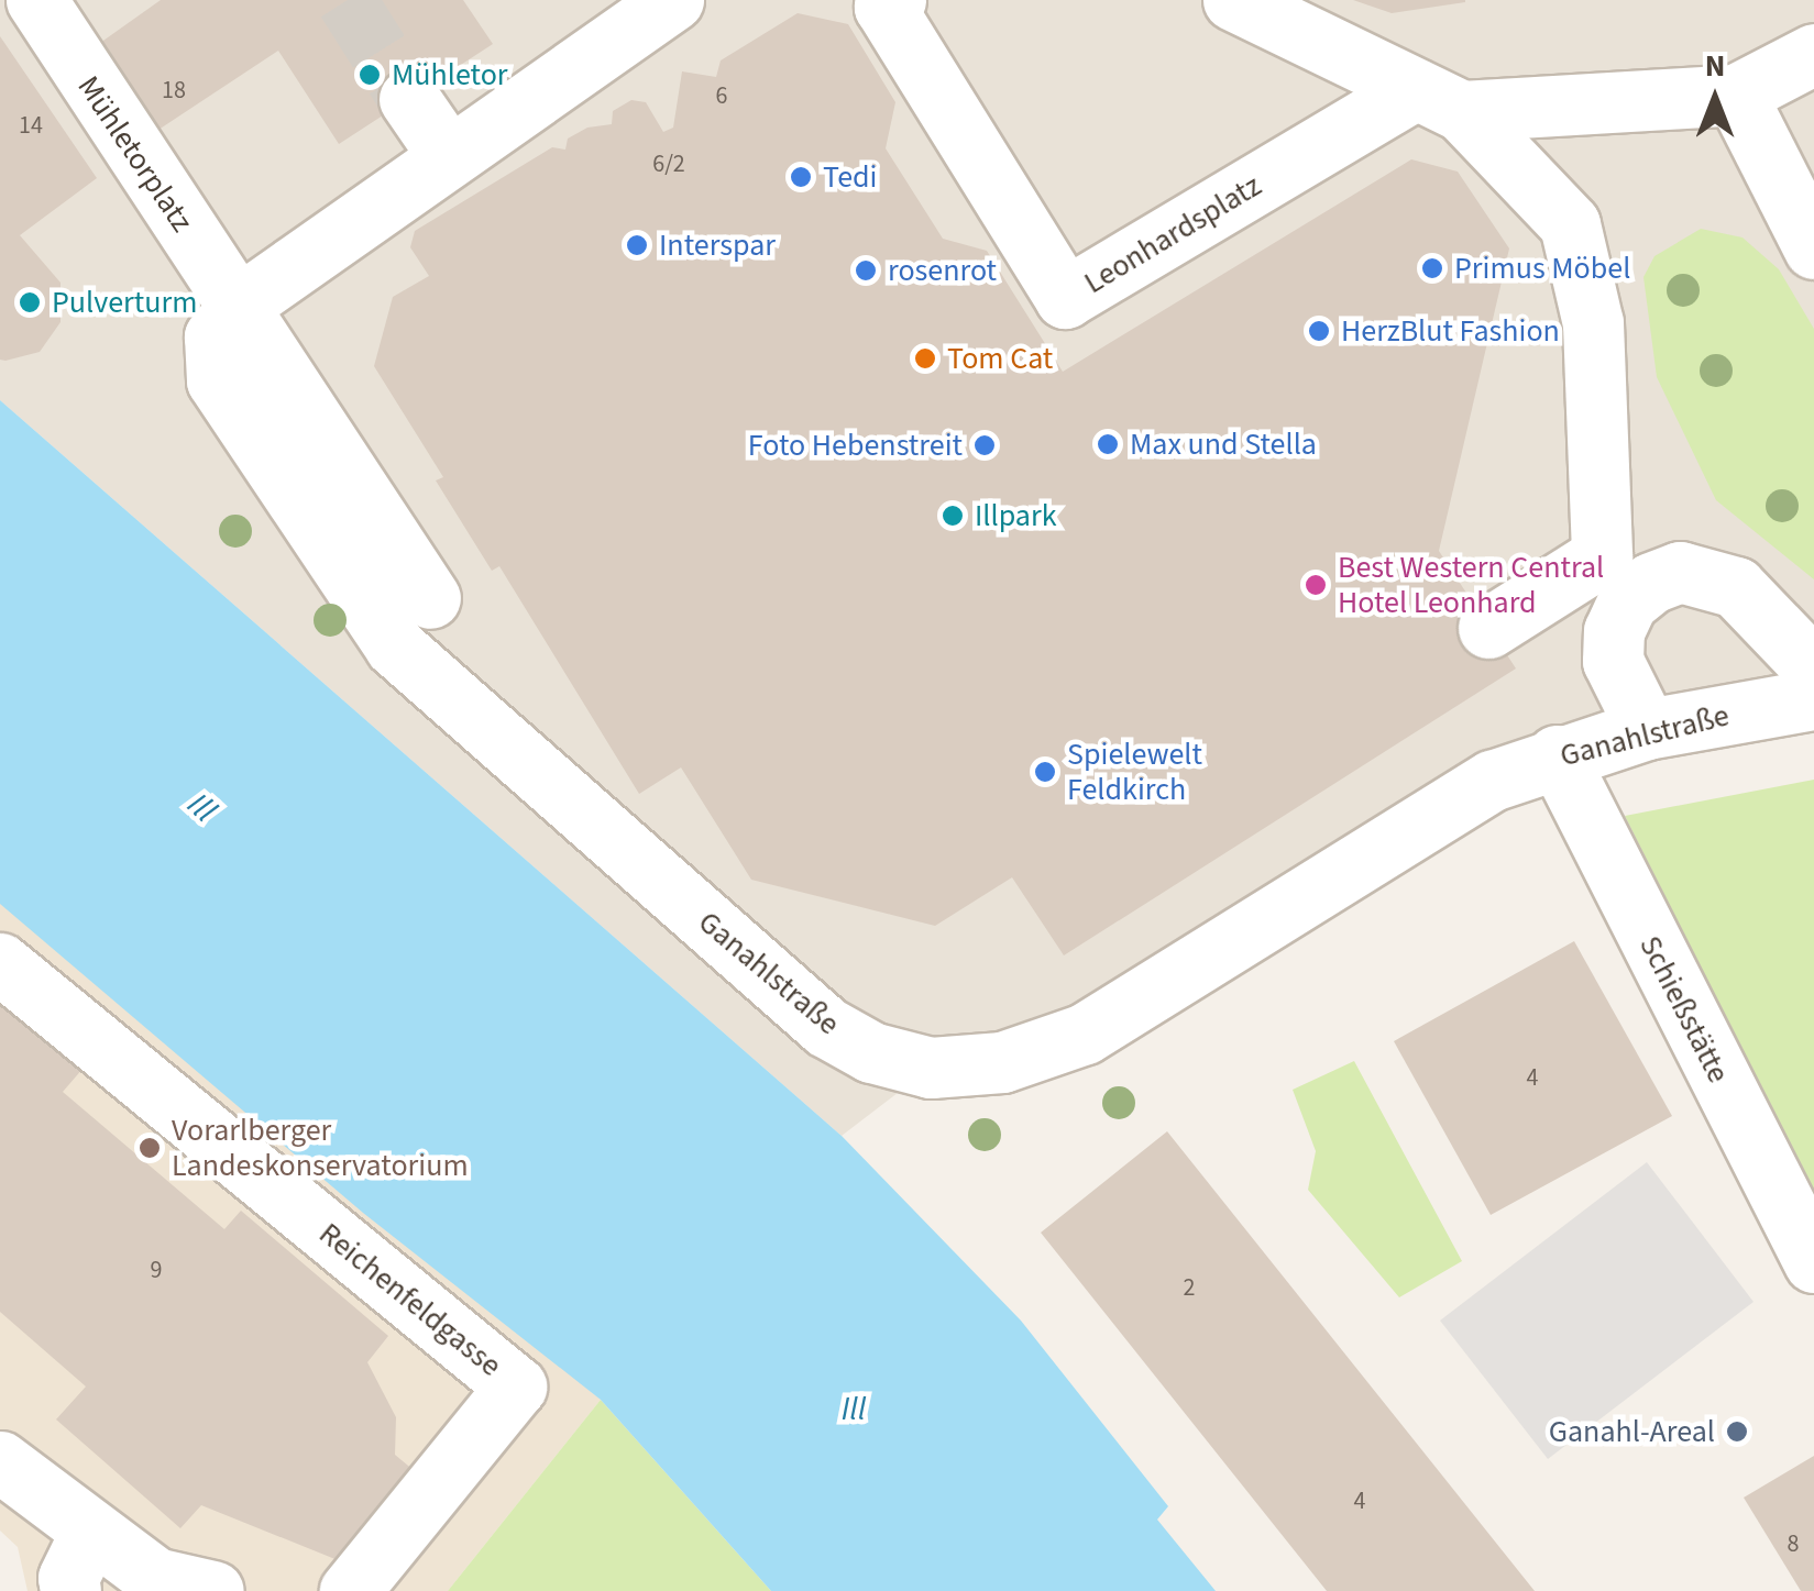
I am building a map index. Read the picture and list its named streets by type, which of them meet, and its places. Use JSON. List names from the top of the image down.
{
  "streets": {
    "street": [
      "Mühletorplatz",
      "Leonhardsplatz",
      "Ganahlstraße",
      "Schießstätte",
      "Reichenfeldgasse"
    ]
  },
  "crossings": [
    ["Mühletorplatz", "Ganahlstraße"],
    ["Ganahlstraße", "Schießstätte"]
  ],
  "water": ["Ill"],
  "places": [
    "Mühletor",
    "Tedi",
    "Interspar",
    "Primus Möbel",
    "rosenrot",
    "Pulverturm",
    "HerzBlut Fashion",
    "Tom Cat",
    "Max und Stella",
    "Foto Hebenstreit",
    "Illpark",
    "Best Western Central Hotel Leonhard",
    "Spielewelt Feldkirch",
    "Vorarlberger Landeskonservatorium",
    "Ganahl-Areal"
  ],
  "house_numbers": [
    "18",
    "6",
    "14",
    "6/2",
    "4",
    "9",
    "2",
    "4",
    "8"
  ],
  "north": "top"
}
